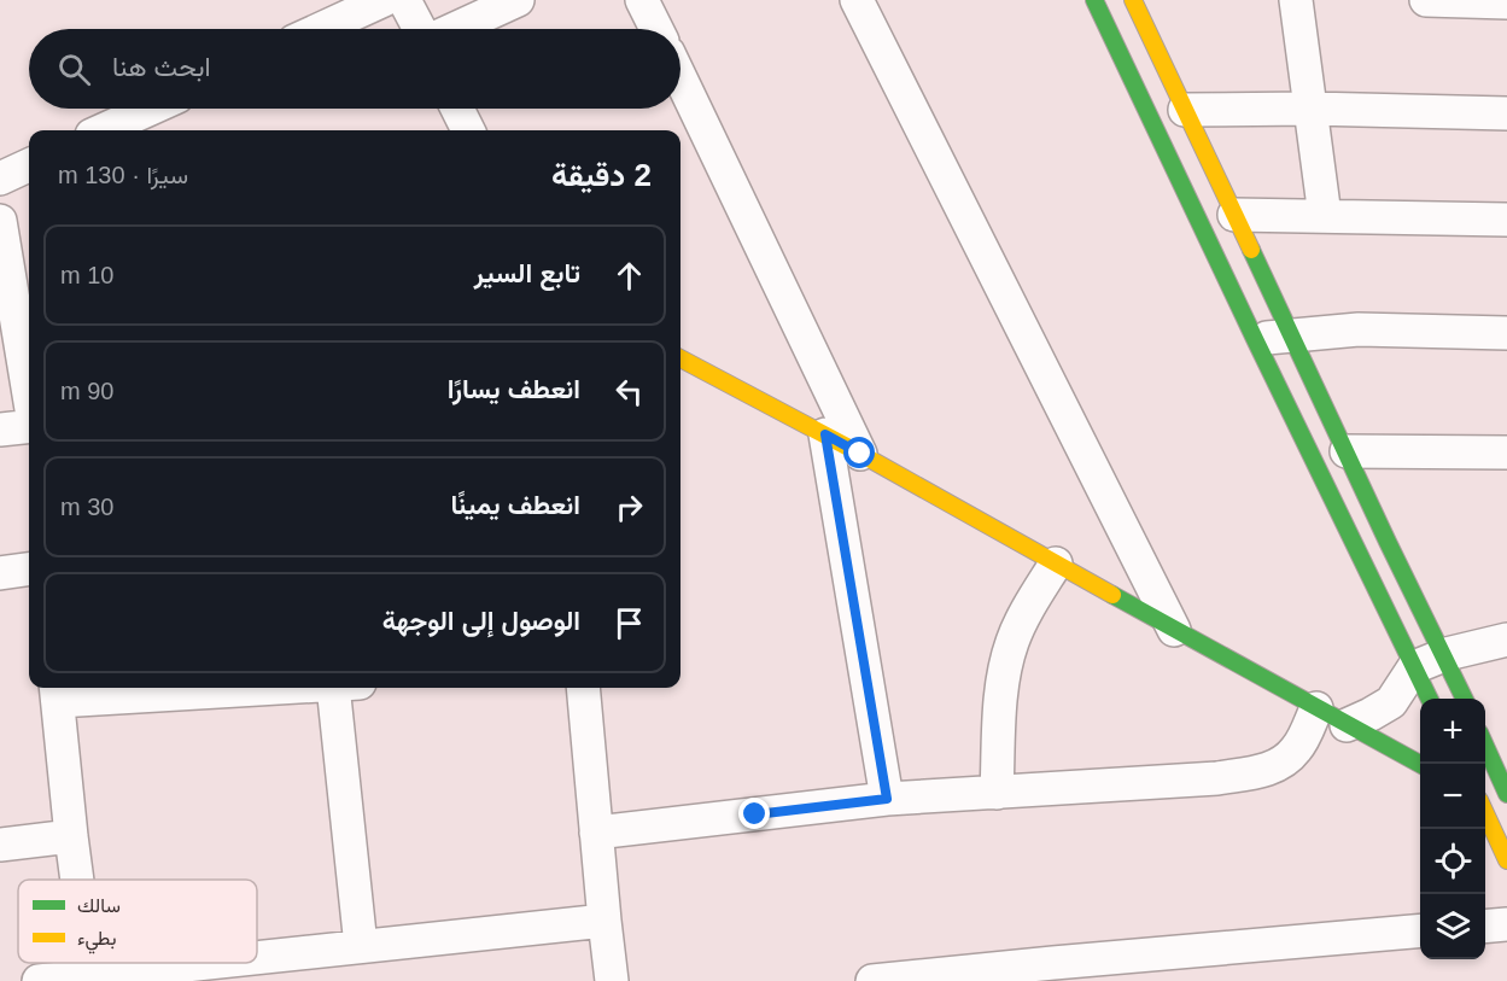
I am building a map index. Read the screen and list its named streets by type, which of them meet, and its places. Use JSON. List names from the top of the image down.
{
  "legend": ["سالك", "بطيء"],
  "page": {
    "search": "ابحث هنا",
    "heading": ["2 دقيقة", "سيرًا · 130 m"],
    "list": [
      ["تابع السير", "10 m"],
      ["انعطف يسارًا", "90 m"],
      ["انعطف يمينًا", "30 m"],
      "الوصول إلى الوجهة"
    ],
    "map_buttons": ["+", "−"]
  }
}
